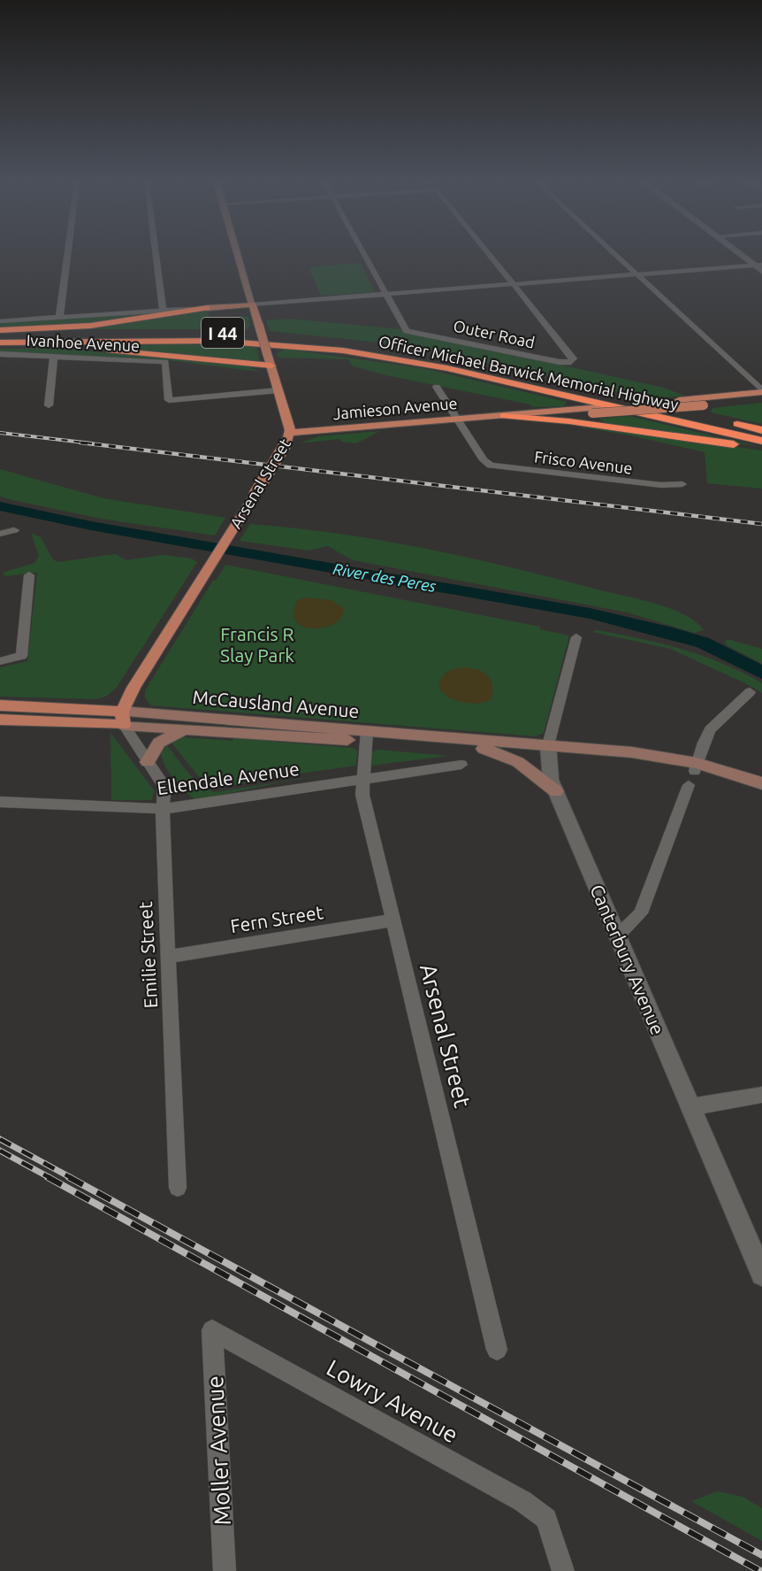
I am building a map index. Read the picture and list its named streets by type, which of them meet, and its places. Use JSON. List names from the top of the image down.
{
  "streets": {
    "highway": ["I 44", "Officer Michael Barwick Memorial Highway"],
    "main road": [
      "Ivanhoe Avenue",
      "Jamieson Avenue",
      "Arsenal Street",
      "McCausland Avenue"
    ],
    "street": [
      "Outer Road",
      "Frisco Avenue",
      "Ellendale Avenue",
      "Fern Street",
      "Emilie Street",
      "Canterbury Avenue",
      "Lowry Avenue",
      "Moller Avenue"
    ]
  },
  "crossings": [
    ["Outer Road", "Ivanhoe Avenue"],
    ["Ivanhoe Avenue", "Arsenal Street"],
    ["Jamieson Avenue", "Frisco Avenue"],
    ["Jamieson Avenue", "Arsenal Street"],
    ["Arsenal Street", "McCausland Avenue"],
    ["Arsenal Street", "Ellendale Avenue"],
    ["Arsenal Street", "Fern Street"],
    ["Arsenal Street", "Emilie Street"],
    ["McCausland Avenue", "Emilie Street"],
    ["McCausland Avenue", "Canterbury Avenue"],
    ["Ellendale Avenue", "Emilie Street"],
    ["Fern Street", "Emilie Street"],
    ["Lowry Avenue", "Moller Avenue"]
  ],
  "water": ["River des Peres"],
  "parks": ["Francis R Slay Park"]
}
